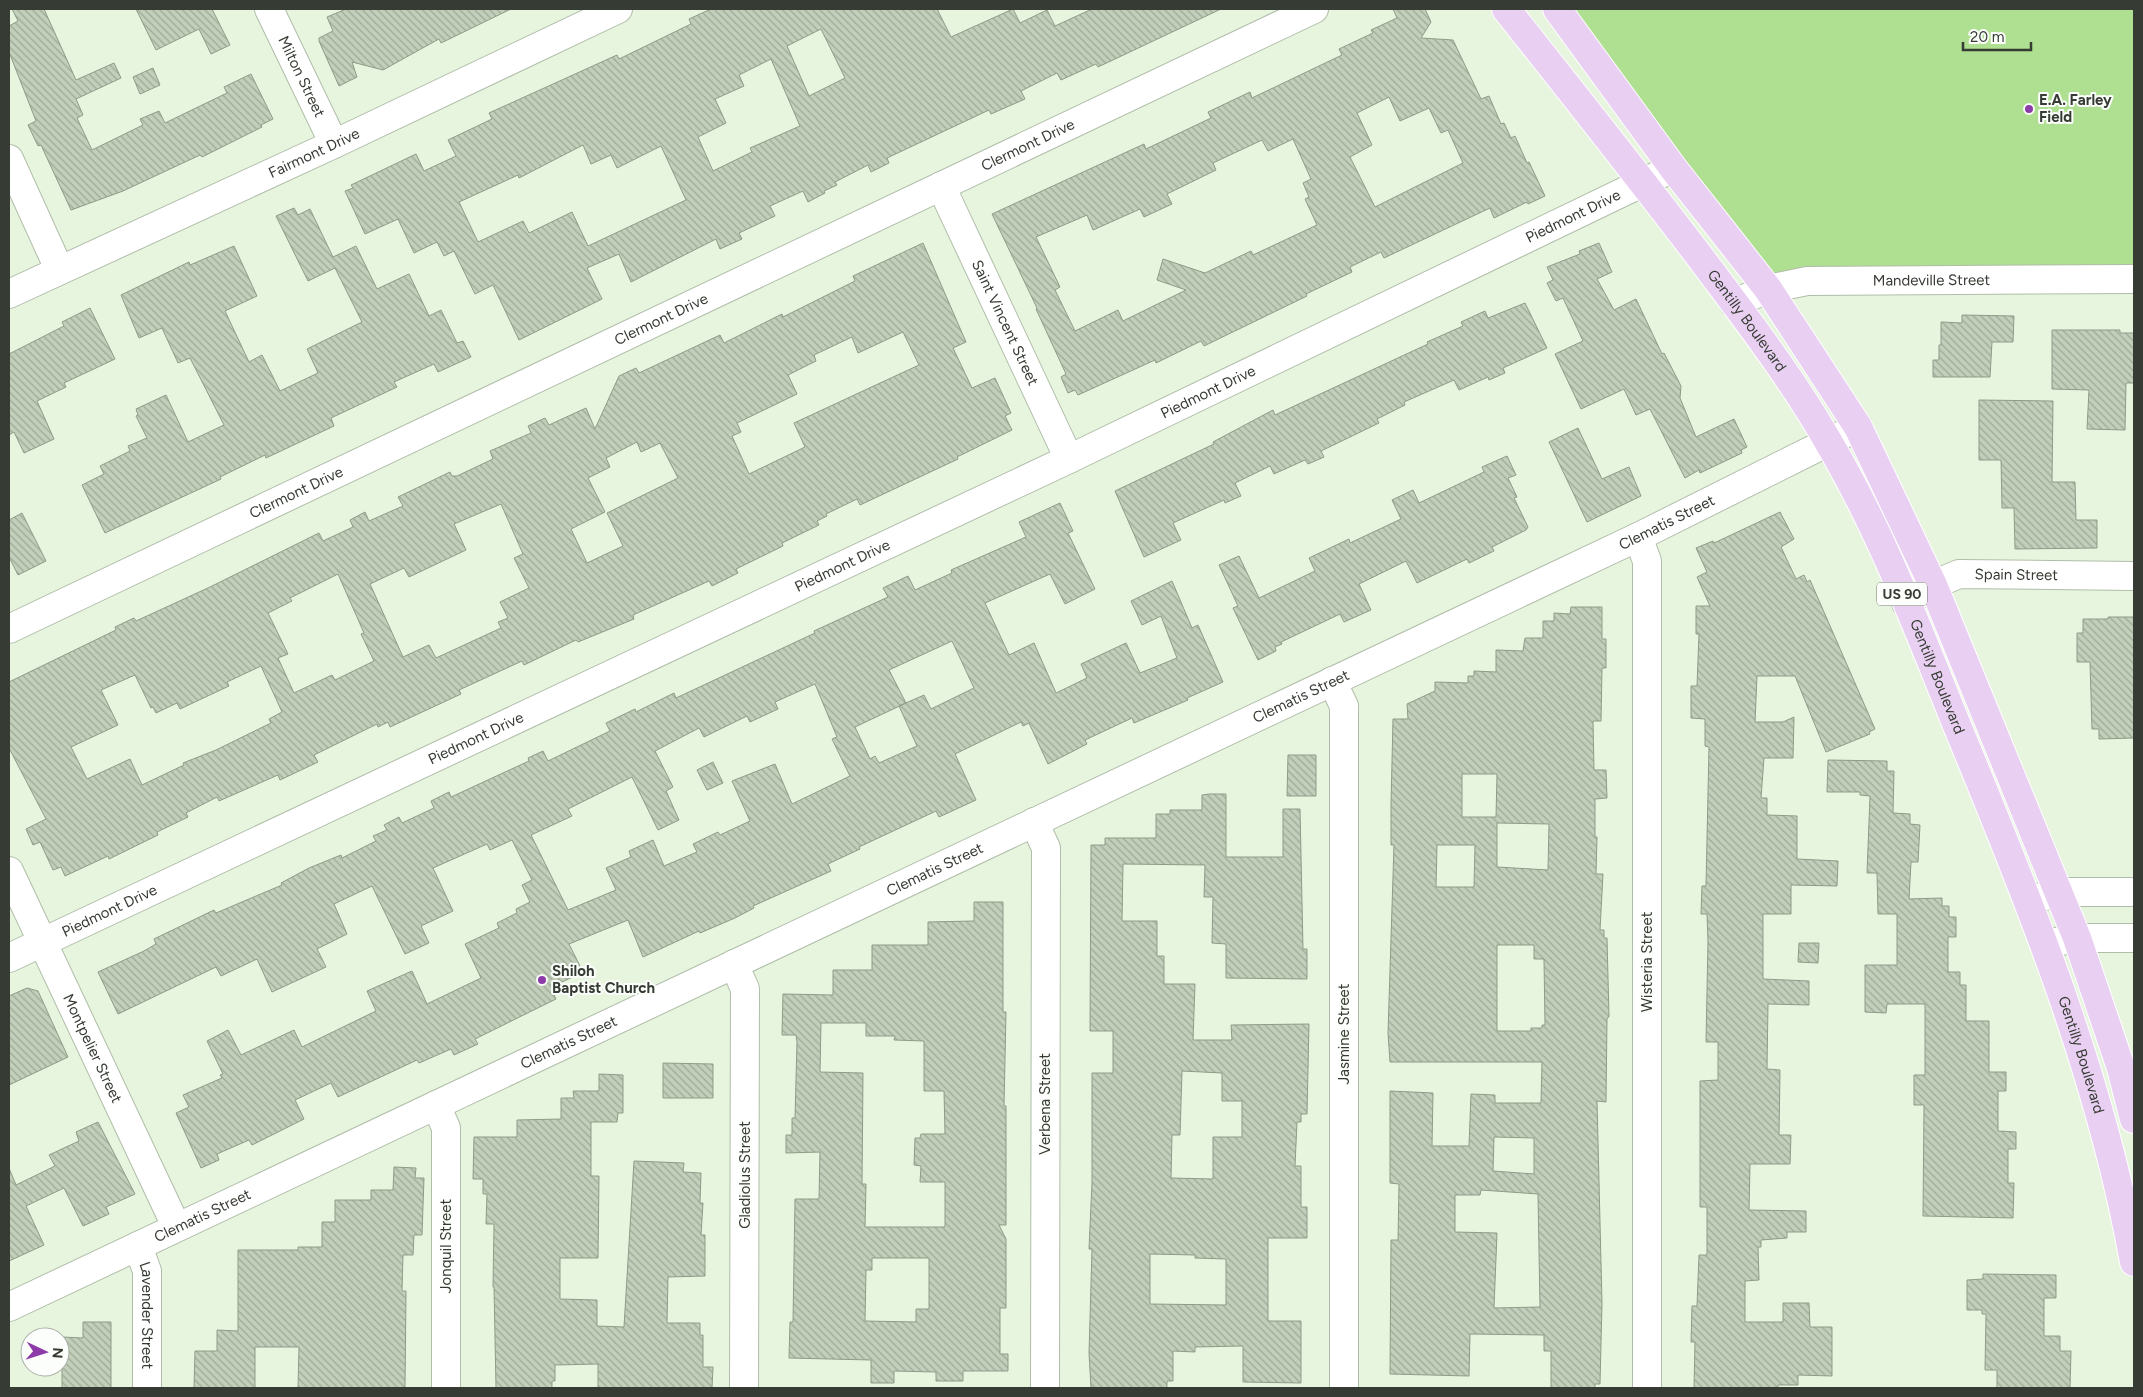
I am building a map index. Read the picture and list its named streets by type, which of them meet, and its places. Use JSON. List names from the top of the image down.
{
  "streets": {
    "main road": ["Gentilly Boulevard", "US 90"],
    "street": [
      "Milton Street",
      "Clermont Drive",
      "Fairmont Drive",
      "Piedmont Drive",
      "Mandeville Street",
      "Saint Vincent Street",
      "Clematis Street",
      "Spain Street",
      "Wisteria Street",
      "Jasmine Street",
      "Montpelier Street",
      "Verbena Street",
      "Gladiolus Street",
      "Jonquil Street",
      "Lavender Street"
    ]
  },
  "crossings": [
    ["Milton Street", "Fairmont Drive"],
    ["Clermont Drive", "Saint Vincent Street"],
    ["Piedmont Drive", "Gentilly Boulevard"],
    ["Piedmont Drive", "Saint Vincent Street"],
    ["Piedmont Drive", "Montpelier Street"],
    ["Mandeville Street", "Gentilly Boulevard"],
    ["Gentilly Boulevard", "Clematis Street"],
    ["Gentilly Boulevard", "Spain Street"],
    ["Clematis Street", "Wisteria Street"],
    ["Clematis Street", "Jasmine Street"],
    ["Clematis Street", "Montpelier Street"],
    ["Clematis Street", "Verbena Street"],
    ["Clematis Street", "Gladiolus Street"],
    ["Clematis Street", "Jonquil Street"],
    ["Clematis Street", "Lavender Street"]
  ],
  "places": ["E.A. Farley Field", "Shiloh Baptist Church"],
  "scale_bar": "20 m",
  "north": "right"
}
